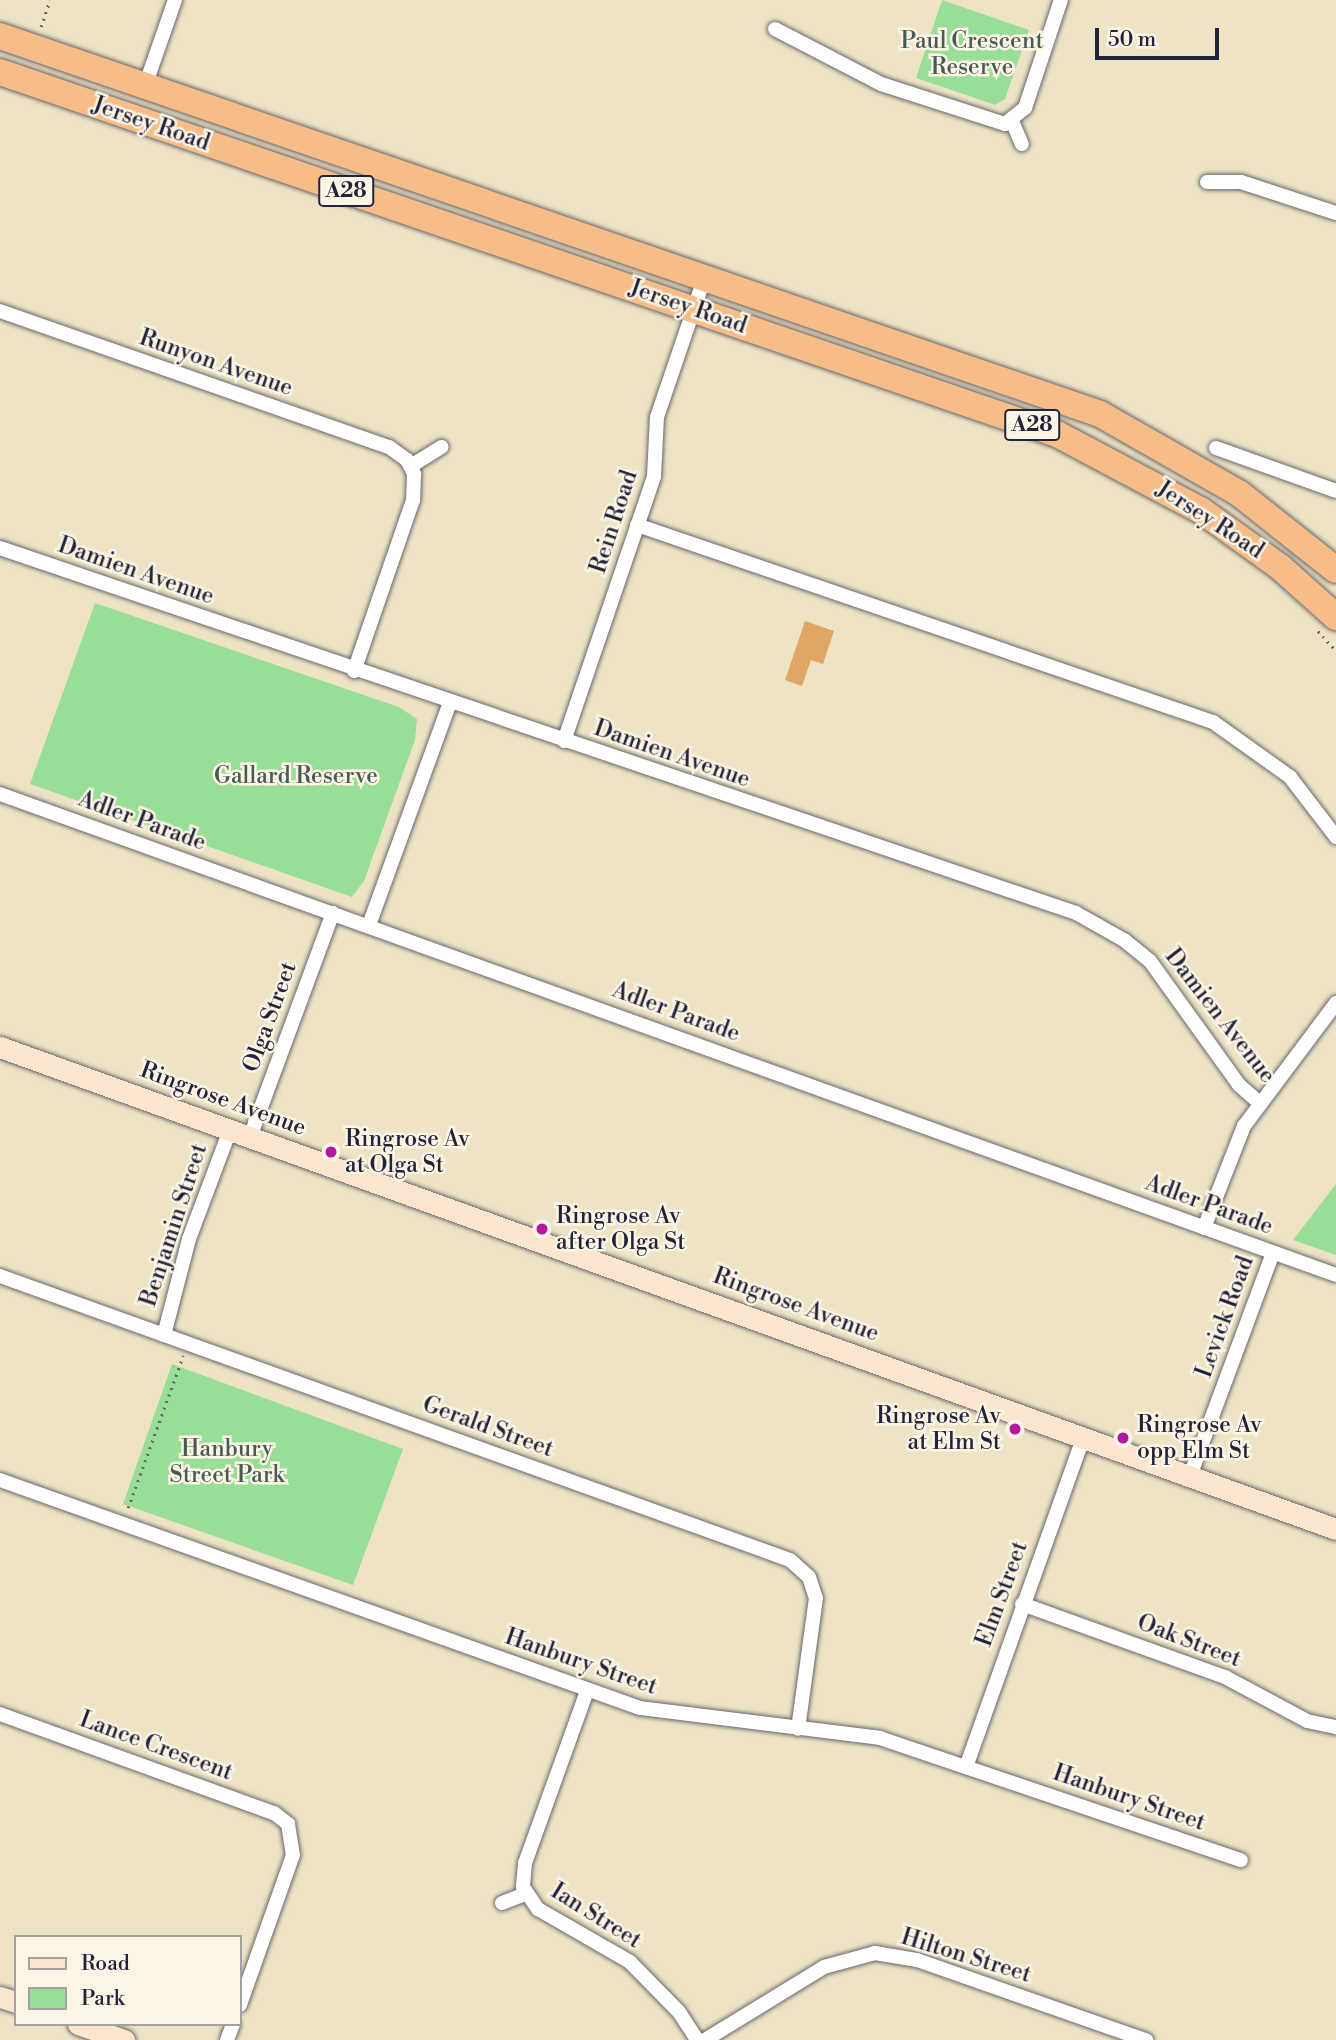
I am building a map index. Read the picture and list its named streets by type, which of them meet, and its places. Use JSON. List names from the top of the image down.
{
  "streets": {
    "highway": ["Jersey Road", "A28"],
    "street": [
      "Runyon Avenue",
      "Rein Road",
      "Damien Avenue",
      "Adler Parade",
      "Olga Street",
      "Ringrose Avenue",
      "Benjamin Street",
      "Levick Road",
      "Gerald Street",
      "Elm Street",
      "Oak Street",
      "Hanbury Street",
      "Lance Crescent",
      "Ian Street",
      "Hilton Street"
    ]
  },
  "crossings": [
    ["Jersey Road", "Rein Road"],
    ["Rein Road", "Damien Avenue"],
    ["Adler Parade", "Olga Street"],
    ["Adler Parade", "Levick Road"],
    ["Olga Street", "Ringrose Avenue"],
    ["Olga Street", "Benjamin Street"],
    ["Ringrose Avenue", "Benjamin Street"],
    ["Ringrose Avenue", "Levick Road"],
    ["Ringrose Avenue", "Elm Street"],
    ["Benjamin Street", "Gerald Street"],
    ["Gerald Street", "Hanbury Street"],
    ["Elm Street", "Oak Street"],
    ["Elm Street", "Hanbury Street"],
    ["Hanbury Street", "Ian Street"]
  ],
  "parks": ["Paul Crescent Reserve", "Gallard Reserve", "Hanbury Street Park"],
  "places": [
    "Ringrose Av at Olga St",
    "Ringrose Av after Olga St",
    "Ringrose Av at Elm St",
    "Ringrose Av opp Elm St"
  ],
  "legend": ["Road", "Park"],
  "scale_bar": "50 m"
}
